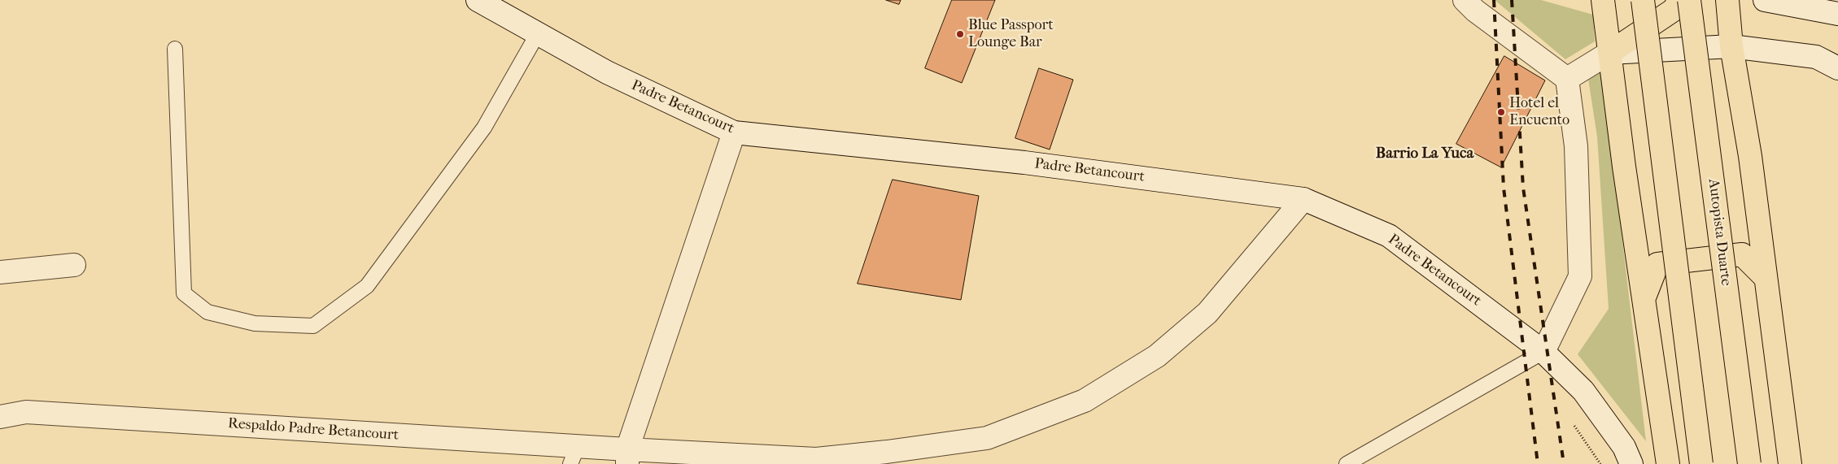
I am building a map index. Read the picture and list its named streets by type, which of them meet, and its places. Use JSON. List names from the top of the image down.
{
  "streets": {
    "main road": ["Autopista Duarte"],
    "street": ["Padre Betancourt", "Respaldo Padre Betancourt"]
  },
  "crossings": [
    ["Padre Betancourt", "Respaldo Padre Betancourt"]
  ],
  "districts": ["Barrio La Yuca"],
  "places": ["Blue Passport Lounge Bar", "Hotel el Encuento"]
}
